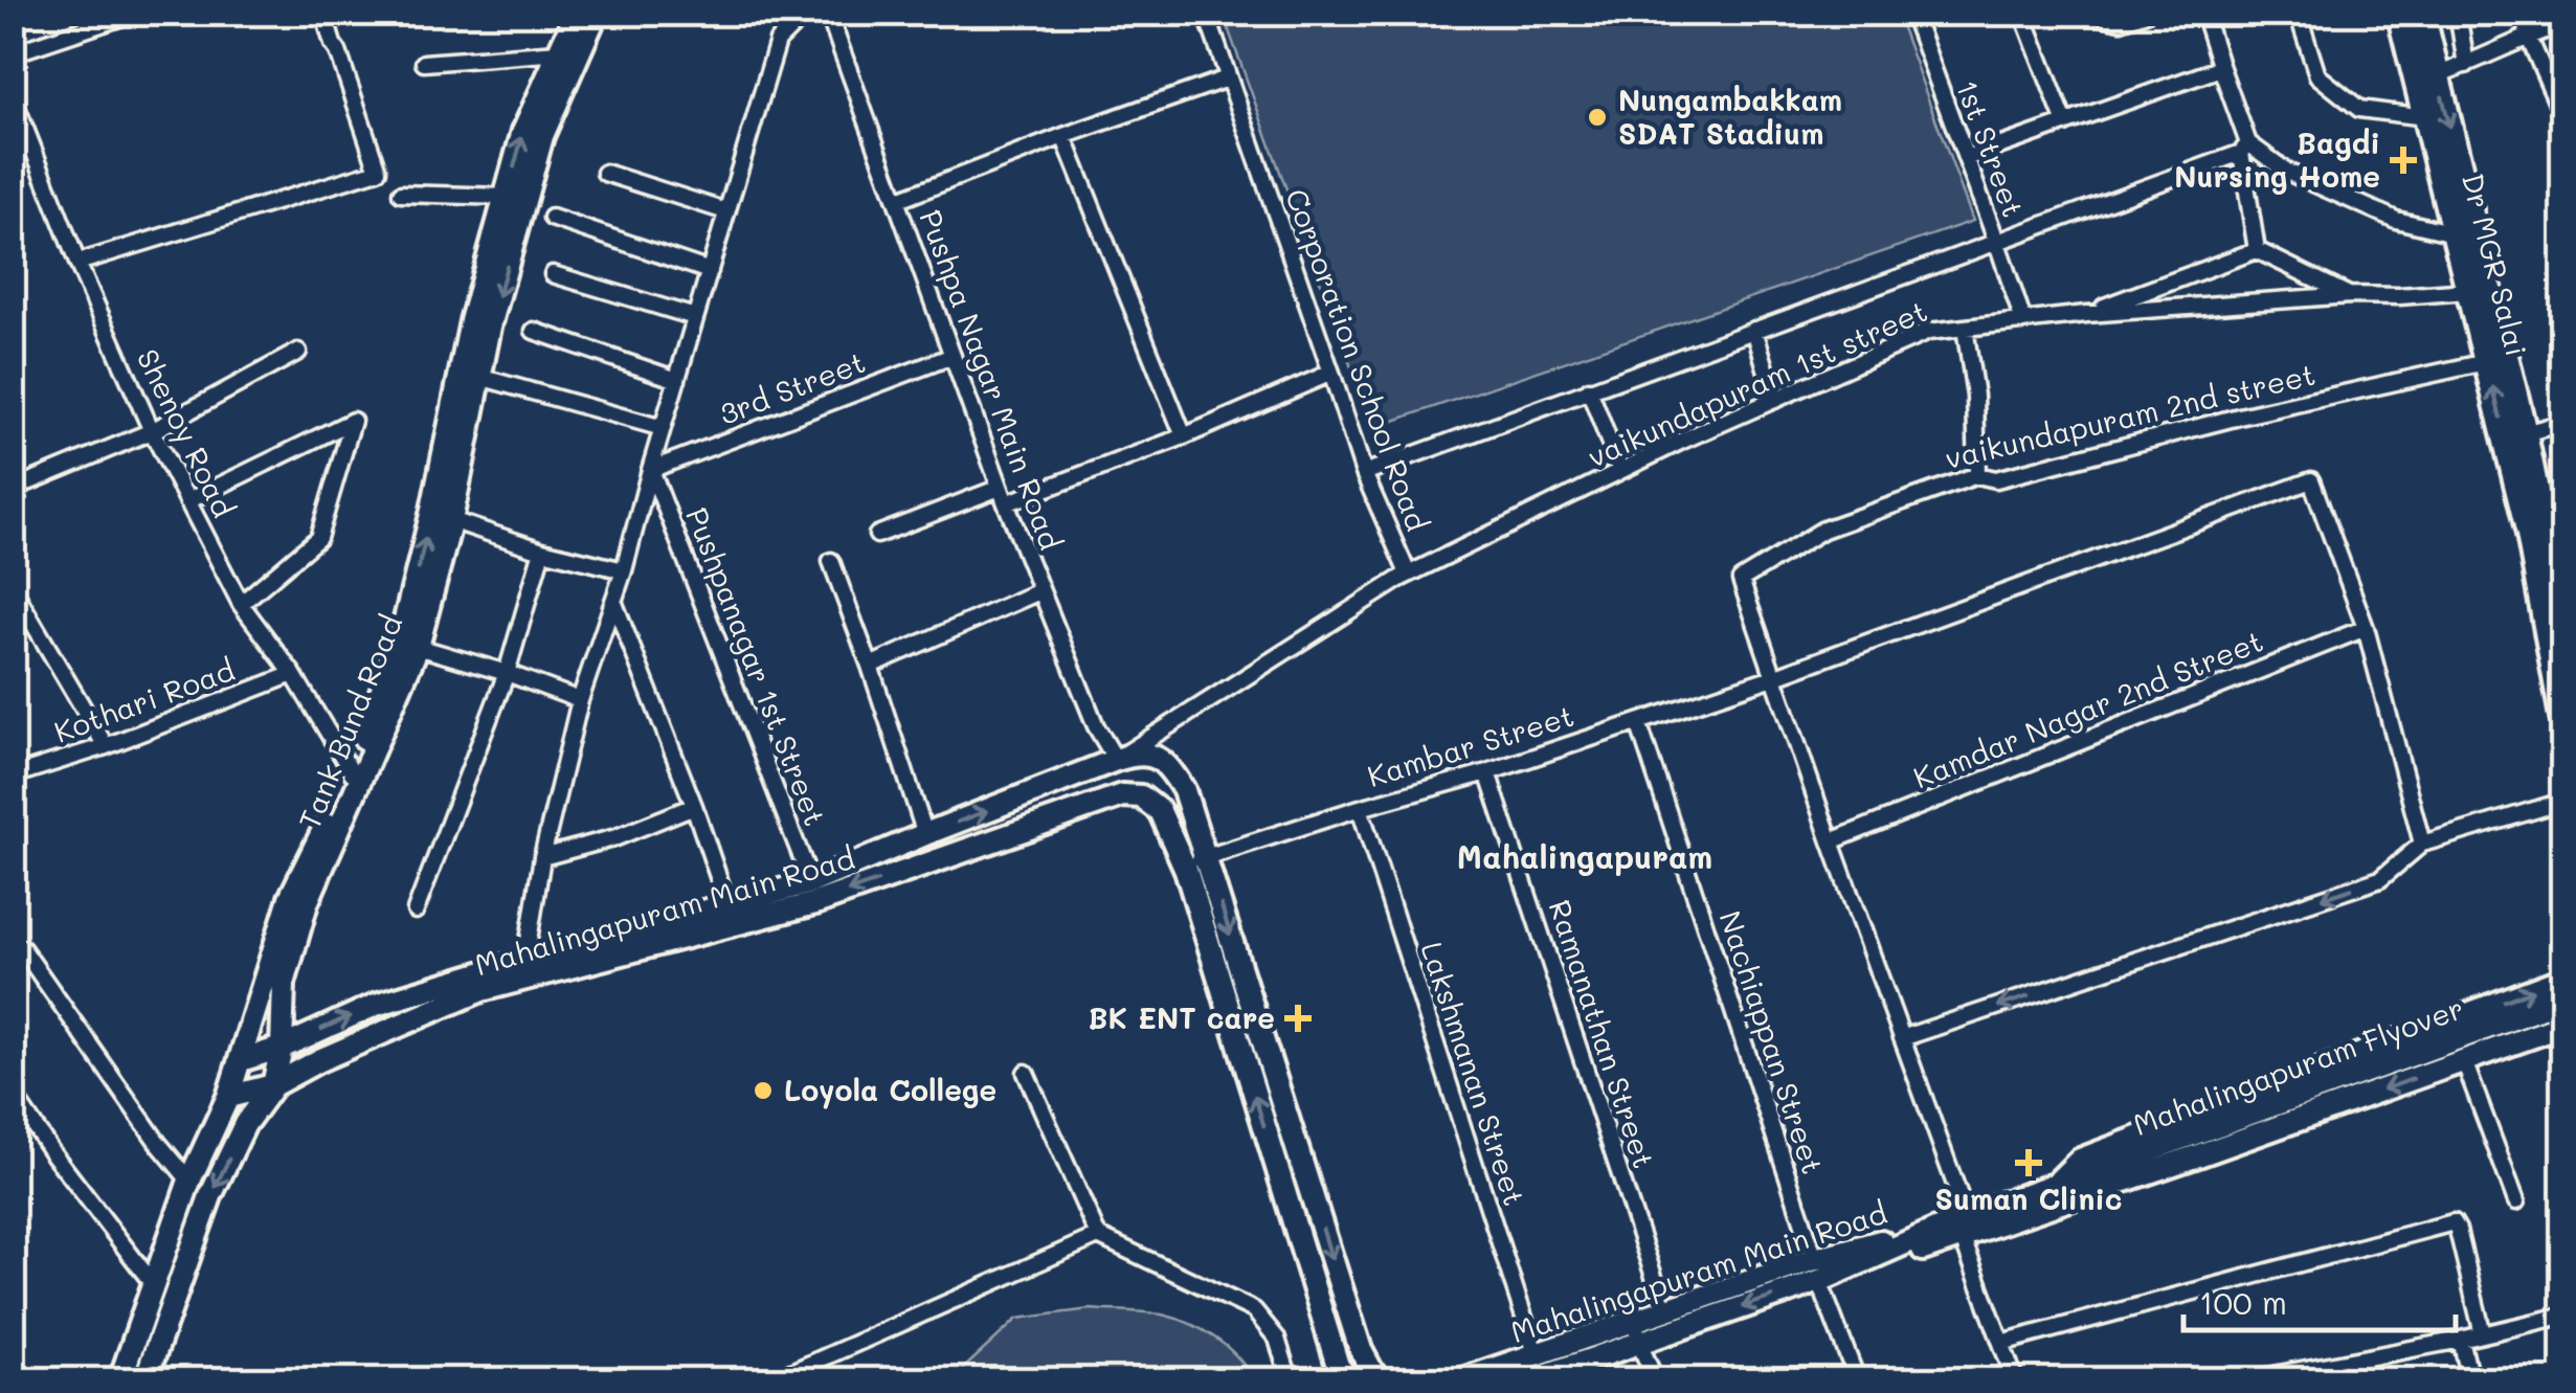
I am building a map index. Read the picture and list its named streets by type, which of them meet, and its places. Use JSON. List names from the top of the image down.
{
  "streets": {
    "main road": [
      "Dr MGR Salai",
      "Tank Bund Road",
      "Mahalingapuram Main Road",
      "Mahalingapuram Flyover"
    ],
    "street": [
      "1st Street",
      "Corporation School Road",
      "Pushpa Nagar Main Road",
      "vaikundapuram 1st street",
      "3rd Street",
      "vaikundapuram 2nd street",
      "Shenoy Road",
      "Pushpanagar 1st Street",
      "Kothari Road",
      "Kamdar Nagar 2nd Street",
      "Kambar Street",
      "Ramanathan Street",
      "Nachiappan Street",
      "Lakshmanan Street"
    ]
  },
  "crossings": [
    ["1st Street", "vaikundapuram 1st street"],
    ["Dr MGR Salai", "vaikundapuram 1st street"],
    ["Dr MGR Salai", "vaikundapuram 2nd street"],
    ["Corporation School Road", "Pushpa Nagar Main Road"],
    ["Corporation School Road", "vaikundapuram 1st street"],
    ["Corporation School Road", "Mahalingapuram Main Road"],
    ["Pushpa Nagar Main Road", "3rd Street"],
    ["Pushpa Nagar Main Road", "Mahalingapuram Main Road"],
    ["3rd Street", "Pushpanagar 1st Street"],
    ["vaikundapuram 2nd street", "Kambar Street"],
    ["Shenoy Road", "Kothari Road"],
    ["Shenoy Road", "Tank Bund Road"],
    ["Pushpanagar 1st Street", "Mahalingapuram Main Road"],
    ["Kamdar Nagar 2nd Street", "Kambar Street"],
    ["Tank Bund Road", "Mahalingapuram Main Road"],
    ["Kambar Street", "Mahalingapuram Main Road"],
    ["Kambar Street", "Ramanathan Street"],
    ["Kambar Street", "Nachiappan Street"],
    ["Kambar Street", "Lakshmanan Street"],
    ["Mahalingapuram Main Road", "Ramanathan Street"],
    ["Mahalingapuram Main Road", "Nachiappan Street"],
    ["Mahalingapuram Main Road", "Mahalingapuram Flyover"],
    ["Mahalingapuram Main Road", "Lakshmanan Street"]
  ],
  "districts": ["Mahalingapuram"],
  "places": {
    "other": ["Nungambakkam SDAT Stadium", "Loyola College"],
    "health": ["Bagdi Nursing Home", "BK ENT care", "Suman Clinic"]
  },
  "scale_bar": "100 m"
}
